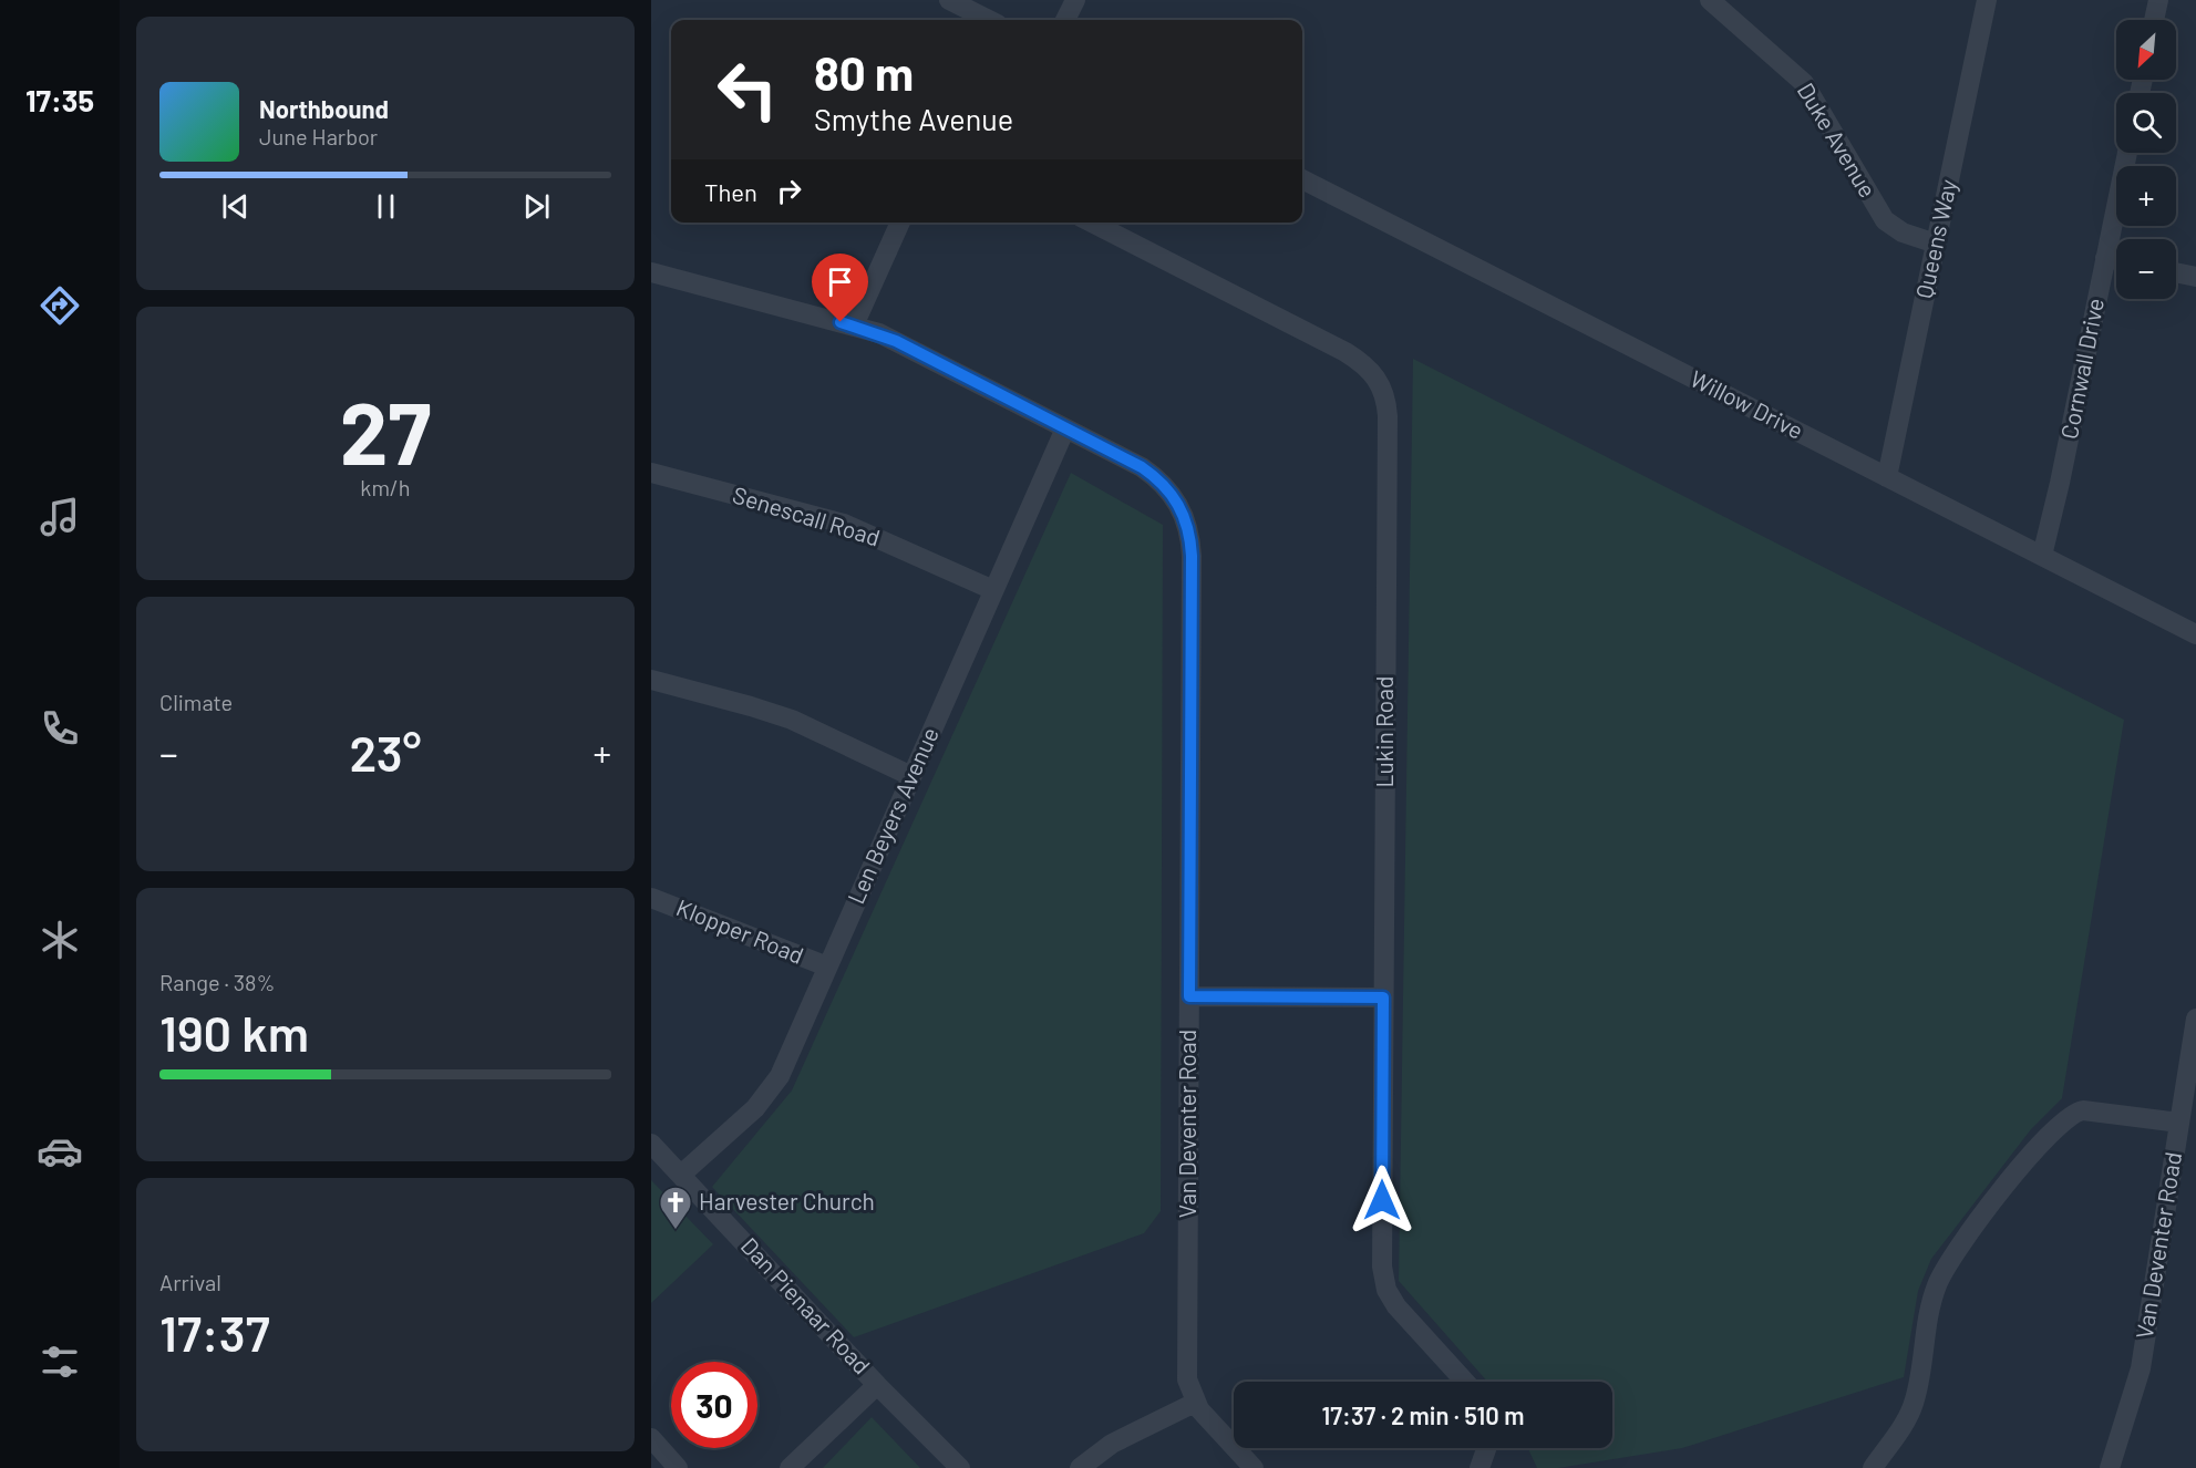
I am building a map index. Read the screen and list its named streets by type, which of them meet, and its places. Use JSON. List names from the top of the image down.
{
  "streets": {
    "street": [
      "Duke Avenue",
      "Queens Way",
      "Cornwall Drive",
      "Willow Drive",
      "Senescall Road",
      "Lukin Road",
      "Len Beyers Avenue",
      "Klopper Road",
      "Van Deventer Road",
      "Dan Pienaar Road"
    ]
  },
  "crossings": [
    ["Duke Avenue", "Queens Way"],
    ["Queens Way", "Willow Drive"],
    ["Cornwall Drive", "Willow Drive"],
    ["Senescall Road", "Len Beyers Avenue"],
    ["Len Beyers Avenue", "Klopper Road"],
    ["Len Beyers Avenue", "Van Deventer Road"],
    ["Len Beyers Avenue", "Dan Pienaar Road"]
  ],
  "places": {
    "church": ["Harvester Church"]
  },
  "north": "bottom left",
  "page": {
    "tabs": "17:35",
    "map_buttons": ["+", "−"],
    "turn": ["80 m", "Smythe Avenue"],
    "song": ["Northbound", "June Harbor"],
    "then": "Then",
    "tile": [
      ["27", "km/h"],
      "Climate",
      ["Range · 38%", "190 km"],
      ["Arrival", "17:37"]
    ],
    "heat": ["−", "23°", "+"],
    "limit": "30",
    "trip": "17:37 · 2 min · 510 m"
  }
}
